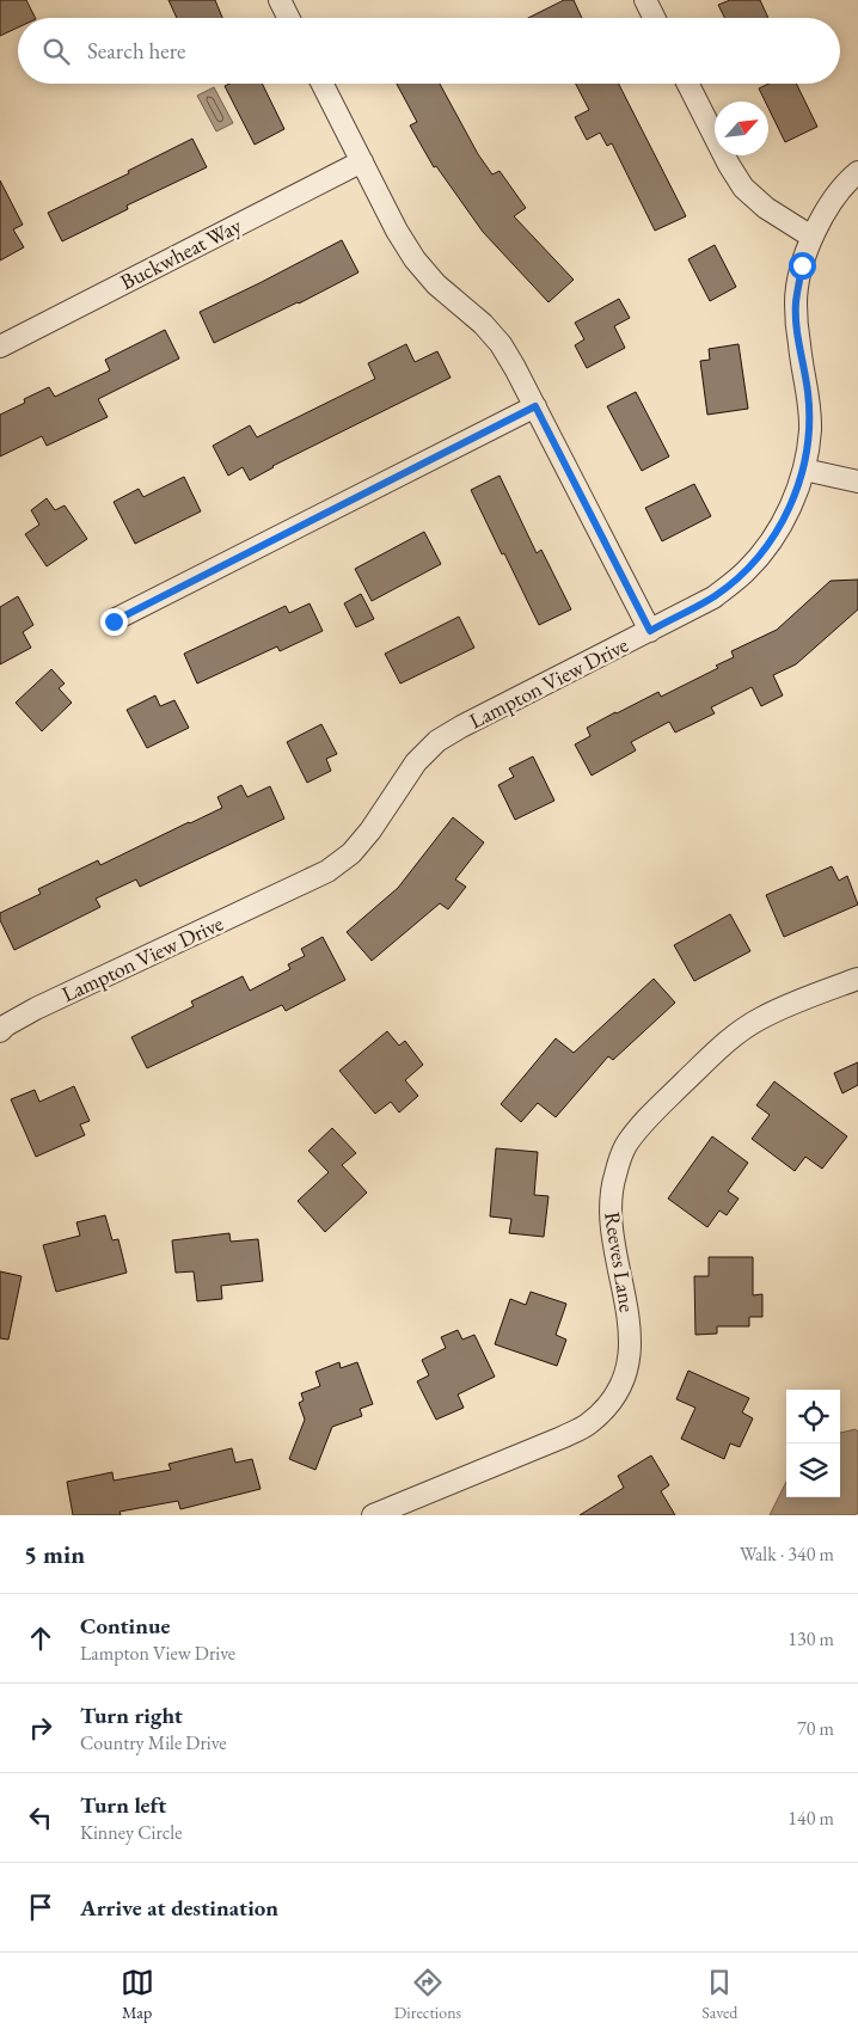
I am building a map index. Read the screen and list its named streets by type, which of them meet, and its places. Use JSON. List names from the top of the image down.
{
  "streets": {
    "street": ["Buckwheat Way", "Lampton View Drive", "Reeves Lane"]
  },
  "north": "top right",
  "page": {
    "search": "Search here",
    "heading": ["5 min", "Walk · 340 m"],
    "list": [
      ["Continue", "Lampton View Drive", "130 m"],
      ["Turn right", "Country Mile Drive", "70 m"],
      ["Turn left", "Kinney Circle", "140 m"],
      "Arrive at destination"
    ],
    "nav": ["Map", "Directions", "Saved"]
  }
}
